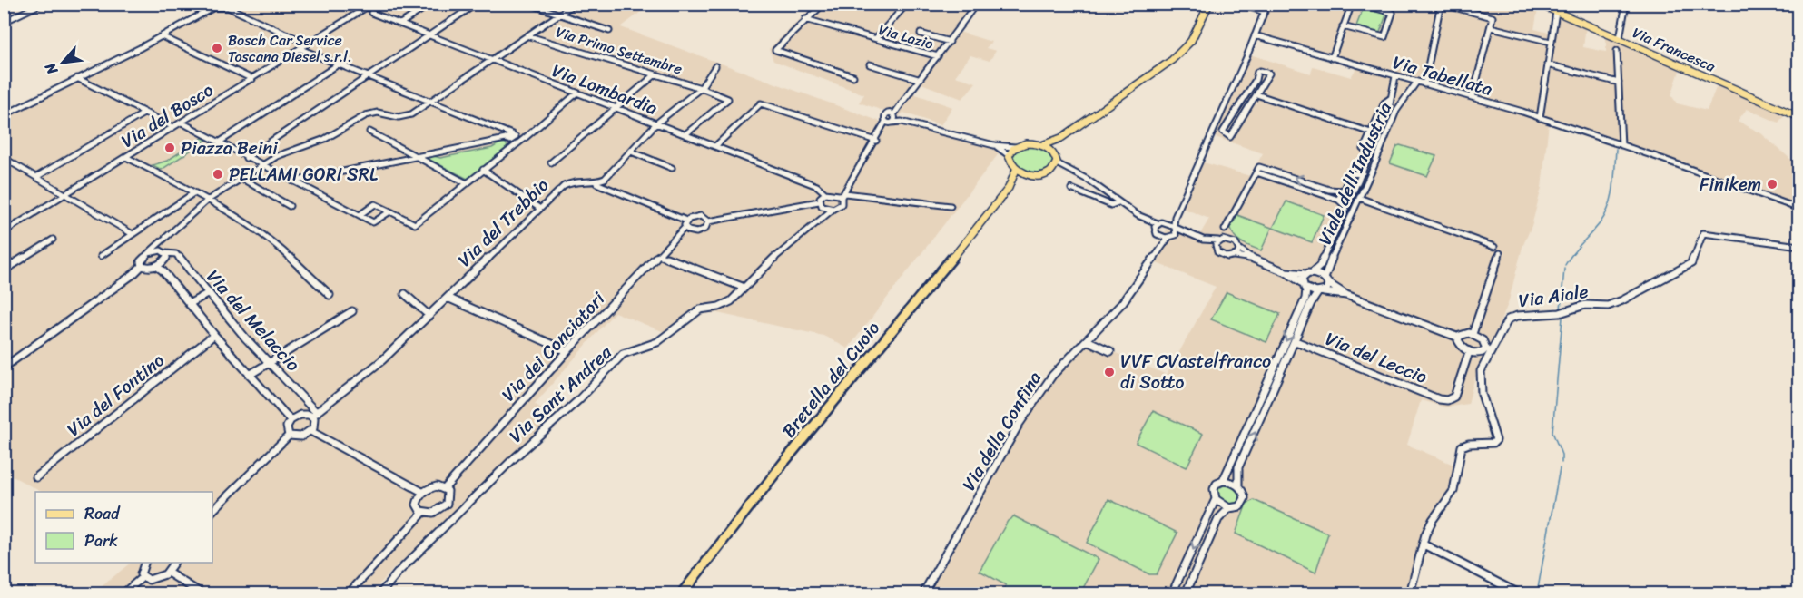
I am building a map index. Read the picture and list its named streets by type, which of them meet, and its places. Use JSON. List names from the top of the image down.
{
  "streets": {
    "main road": ["Via Francesca", "Bretella del Cuoio"],
    "street": [
      "Via Lazio",
      "Via Primo Settembre",
      "Via Tabellata",
      "Via Lombardia",
      "Via del Bosco",
      "Viale dell'Industria",
      "Via del Trebbio",
      "Via Aiale",
      "Via del Melaccio",
      "Via dei Conciatori",
      "Via del Leccio",
      "Via Sant'Andrea",
      "Via del Fontino",
      "Via della Confina"
    ]
  },
  "crossings": [
    ["Via Primo Settembre", "Via Lombardia"],
    ["Via Tabellata", "Viale dell'Industria"],
    ["Via Lombardia", "Via del Bosco"],
    ["Viale dell'Industria", "Via del Leccio"],
    ["Via del Trebbio", "Via del Melaccio"]
  ],
  "places": [
    "Bosch Car Service Toscana Diesel s.r.l.",
    "Piazza Beini",
    "PELLAMI GORI SRL",
    "Finikem",
    "VVF CVastelfranco di Sotto"
  ],
  "legend": ["Road", "Park"],
  "north": "bottom left"
}
